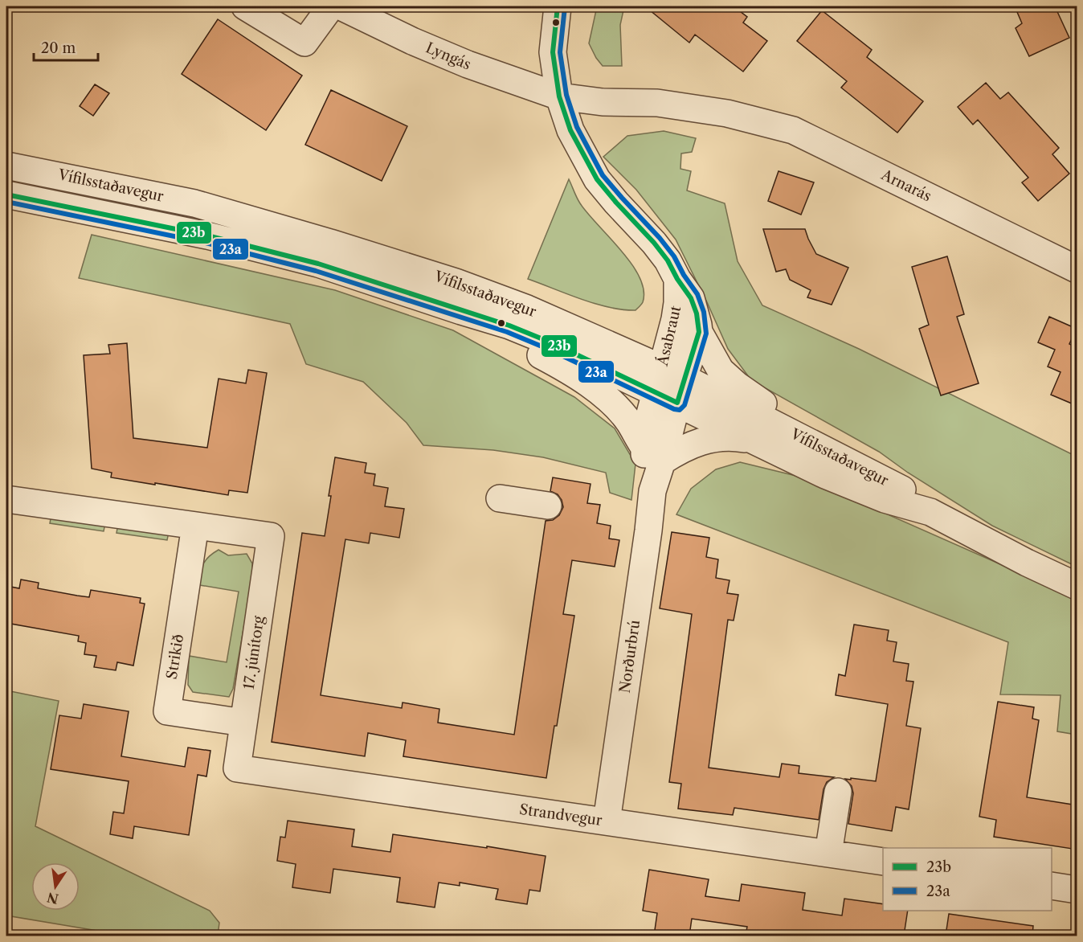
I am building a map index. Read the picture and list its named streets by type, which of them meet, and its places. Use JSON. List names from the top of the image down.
{
  "streets": {
    "street": [
      "Lyngás",
      "Vífilsstaðavegur",
      "Arnarás",
      "Ásabraut",
      "17. júnítorg",
      "Strikið",
      "Norðurbrú",
      "Strandvegur"
    ]
  },
  "crossings": [
    ["Lyngás", "Arnarás"],
    ["Lyngás", "Ásabraut"],
    ["Vífilsstaðavegur", "Ásabraut"],
    ["Vífilsstaðavegur", "Norðurbrú"],
    ["Arnarás", "Ásabraut"],
    ["Ásabraut", "Norðurbrú"],
    ["17. júnítorg", "Strikið"],
    ["17. júnítorg", "Strandvegur"],
    ["Norðurbrú", "Strandvegur"]
  ],
  "lines": ["transit line 23b", "transit line 23a"],
  "legend": ["23b", "23a"],
  "scale_bar": "20 m",
  "north": "bottom"
}
